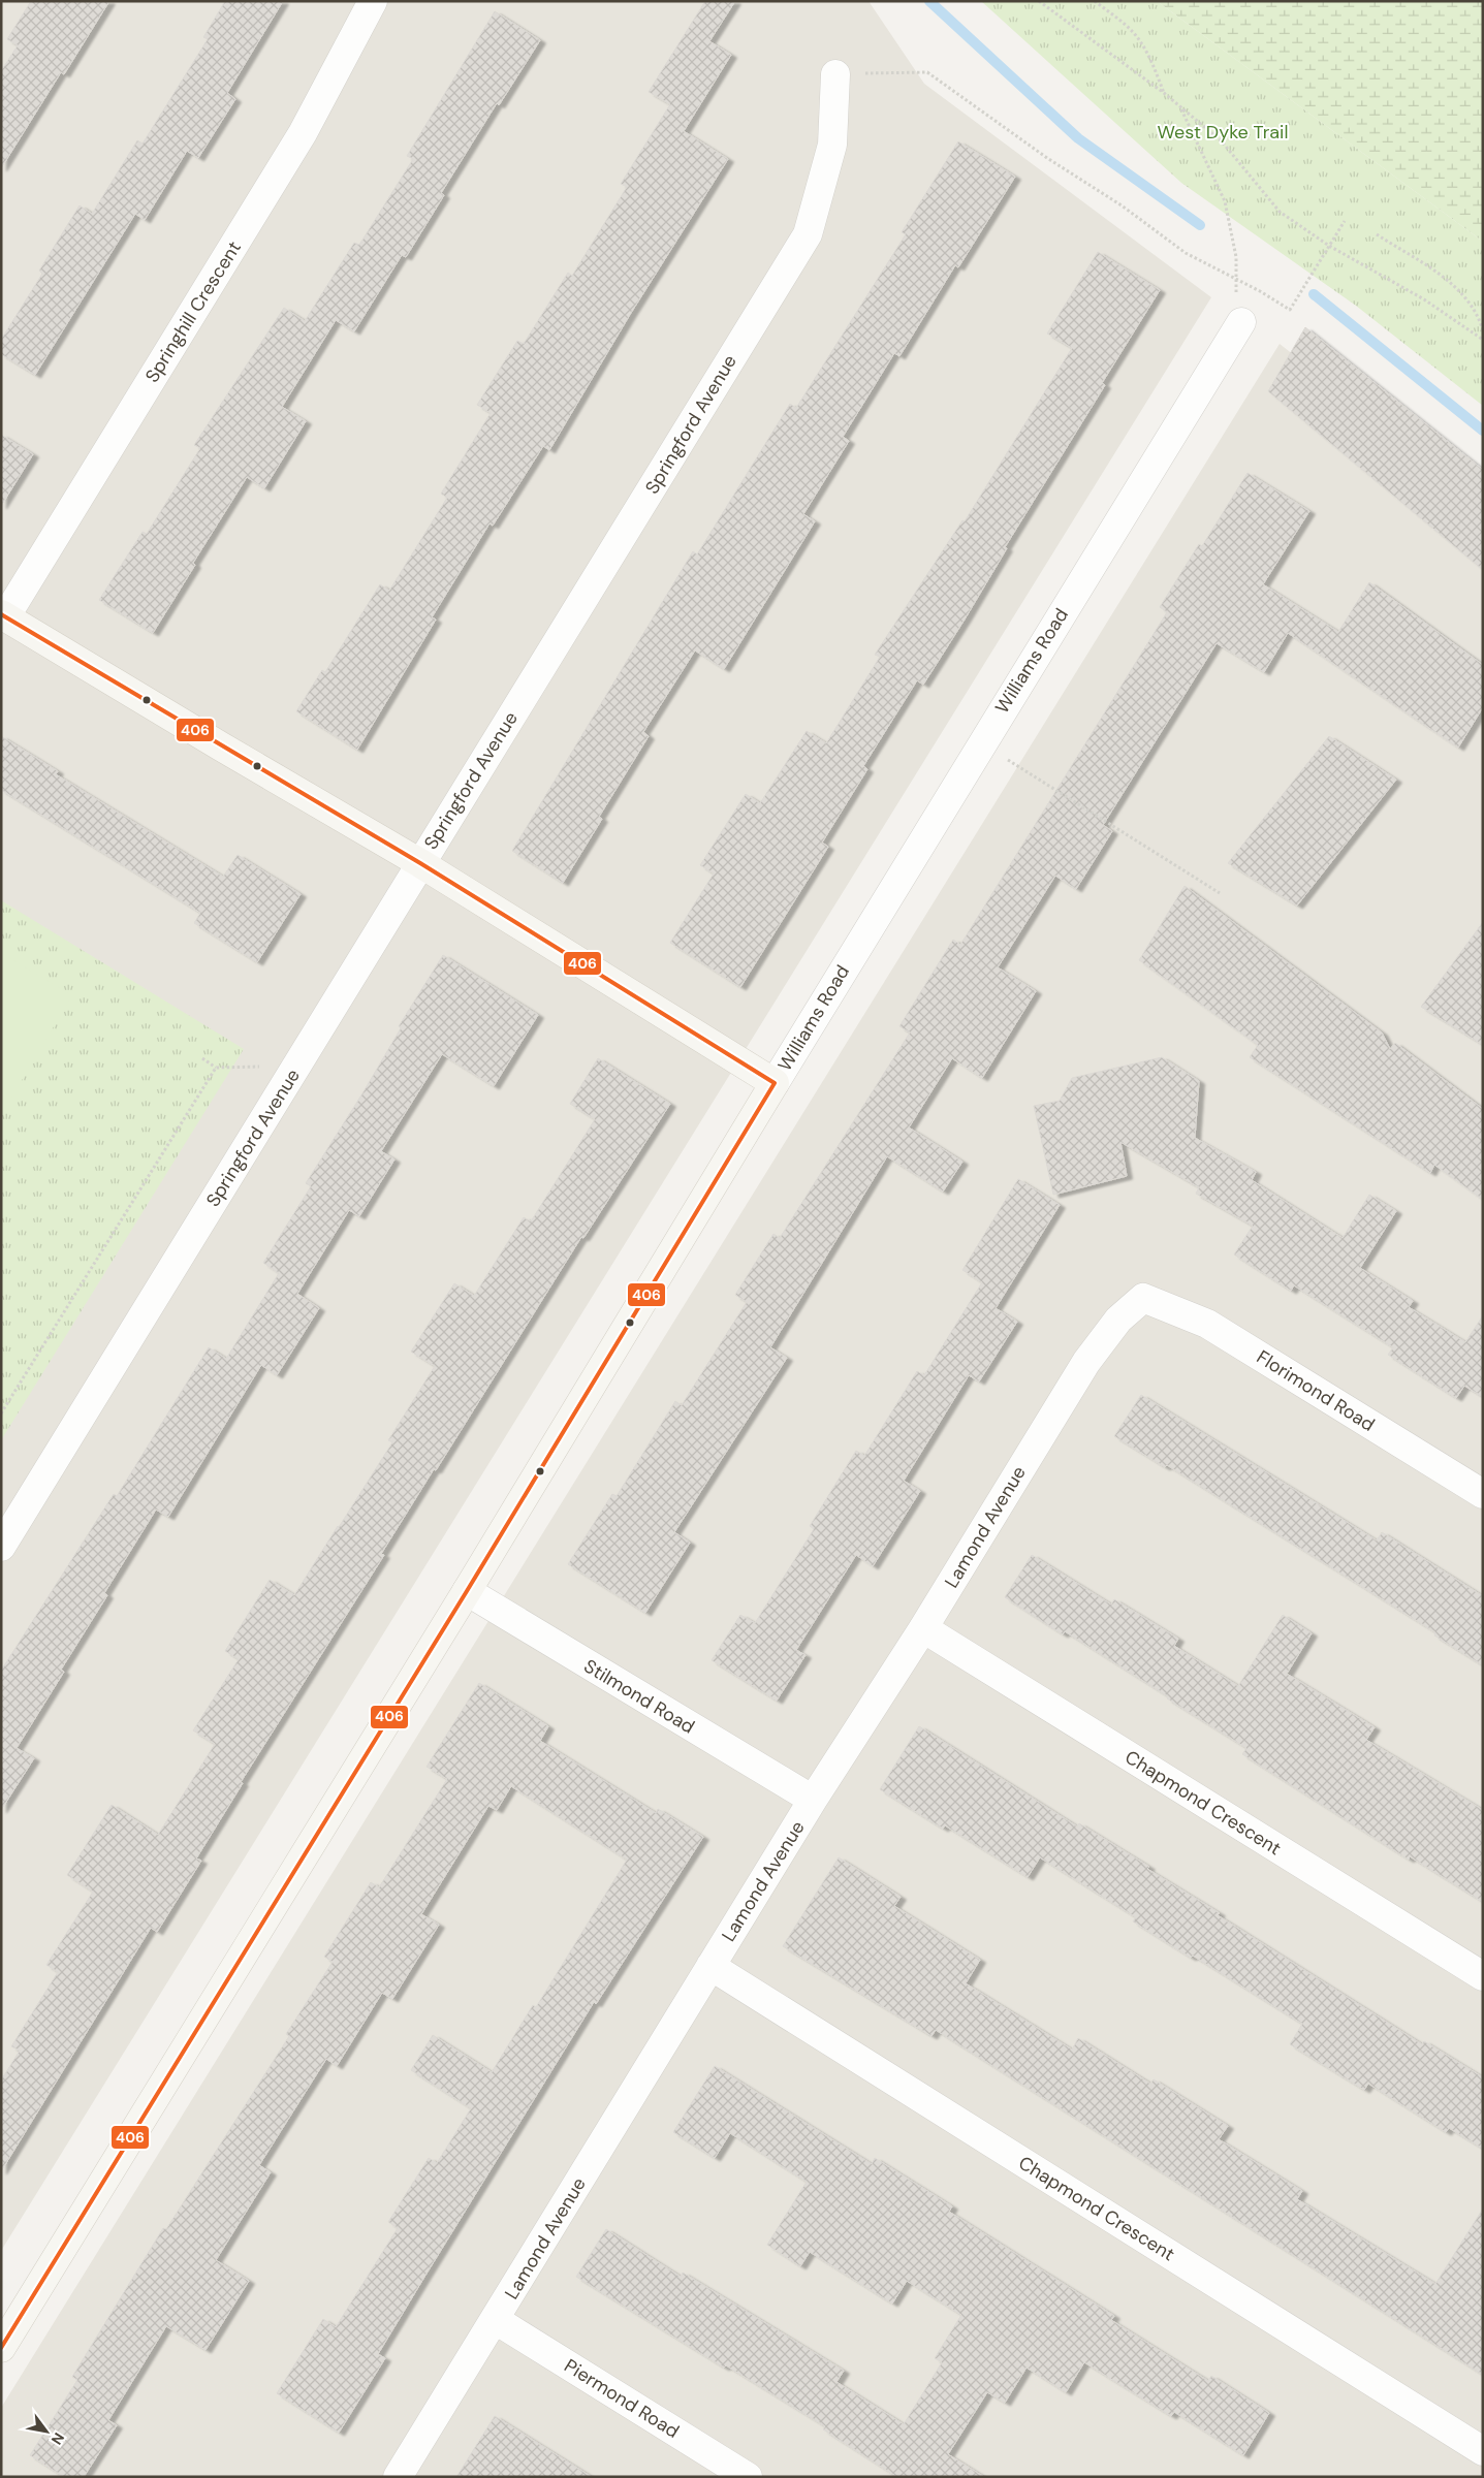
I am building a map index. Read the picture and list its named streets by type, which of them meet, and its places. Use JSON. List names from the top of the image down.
{
  "streets": {
    "street": [
      "Springhill Crescent",
      "Springford Avenue",
      "Williams Road",
      "Florimond Road",
      "Lamond Avenue",
      "Stilmond Road",
      "Chapmond Crescent",
      "Piermond Road"
    ]
  },
  "crossings": [
    ["Williams Road", "Stilmond Road"],
    ["Florimond Road", "Lamond Avenue"],
    ["Lamond Avenue", "Stilmond Road"],
    ["Lamond Avenue", "Chapmond Crescent"],
    ["Lamond Avenue", "Piermond Road"]
  ],
  "parks": ["West Dyke Trail"],
  "lines": ["transit line 406"],
  "north": "bottom right"
}
